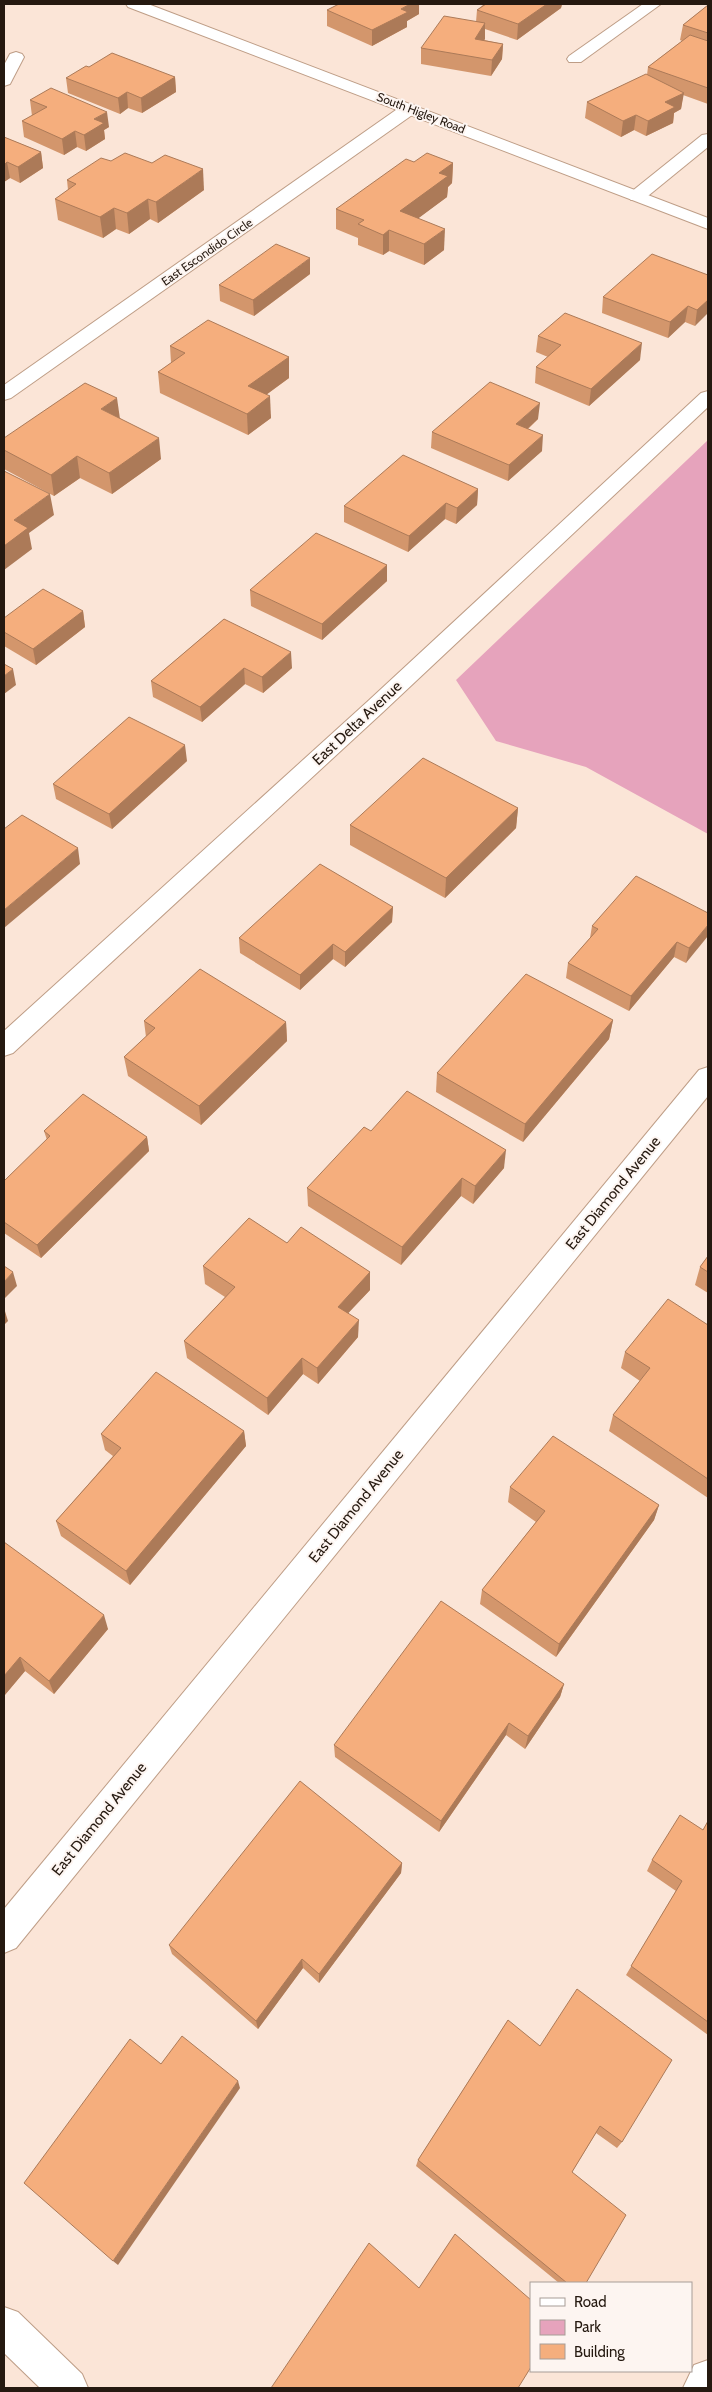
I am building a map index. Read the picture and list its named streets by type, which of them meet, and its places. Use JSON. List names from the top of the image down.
{
  "streets": {
    "street": [
      "South Higley Road",
      "East Escondido Circle",
      "East Delta Avenue",
      "East Diamond Avenue"
    ]
  },
  "crossings": [
    ["South Higley Road", "East Escondido Circle"]
  ],
  "legend": ["Road", "Park", "Building"]
}
